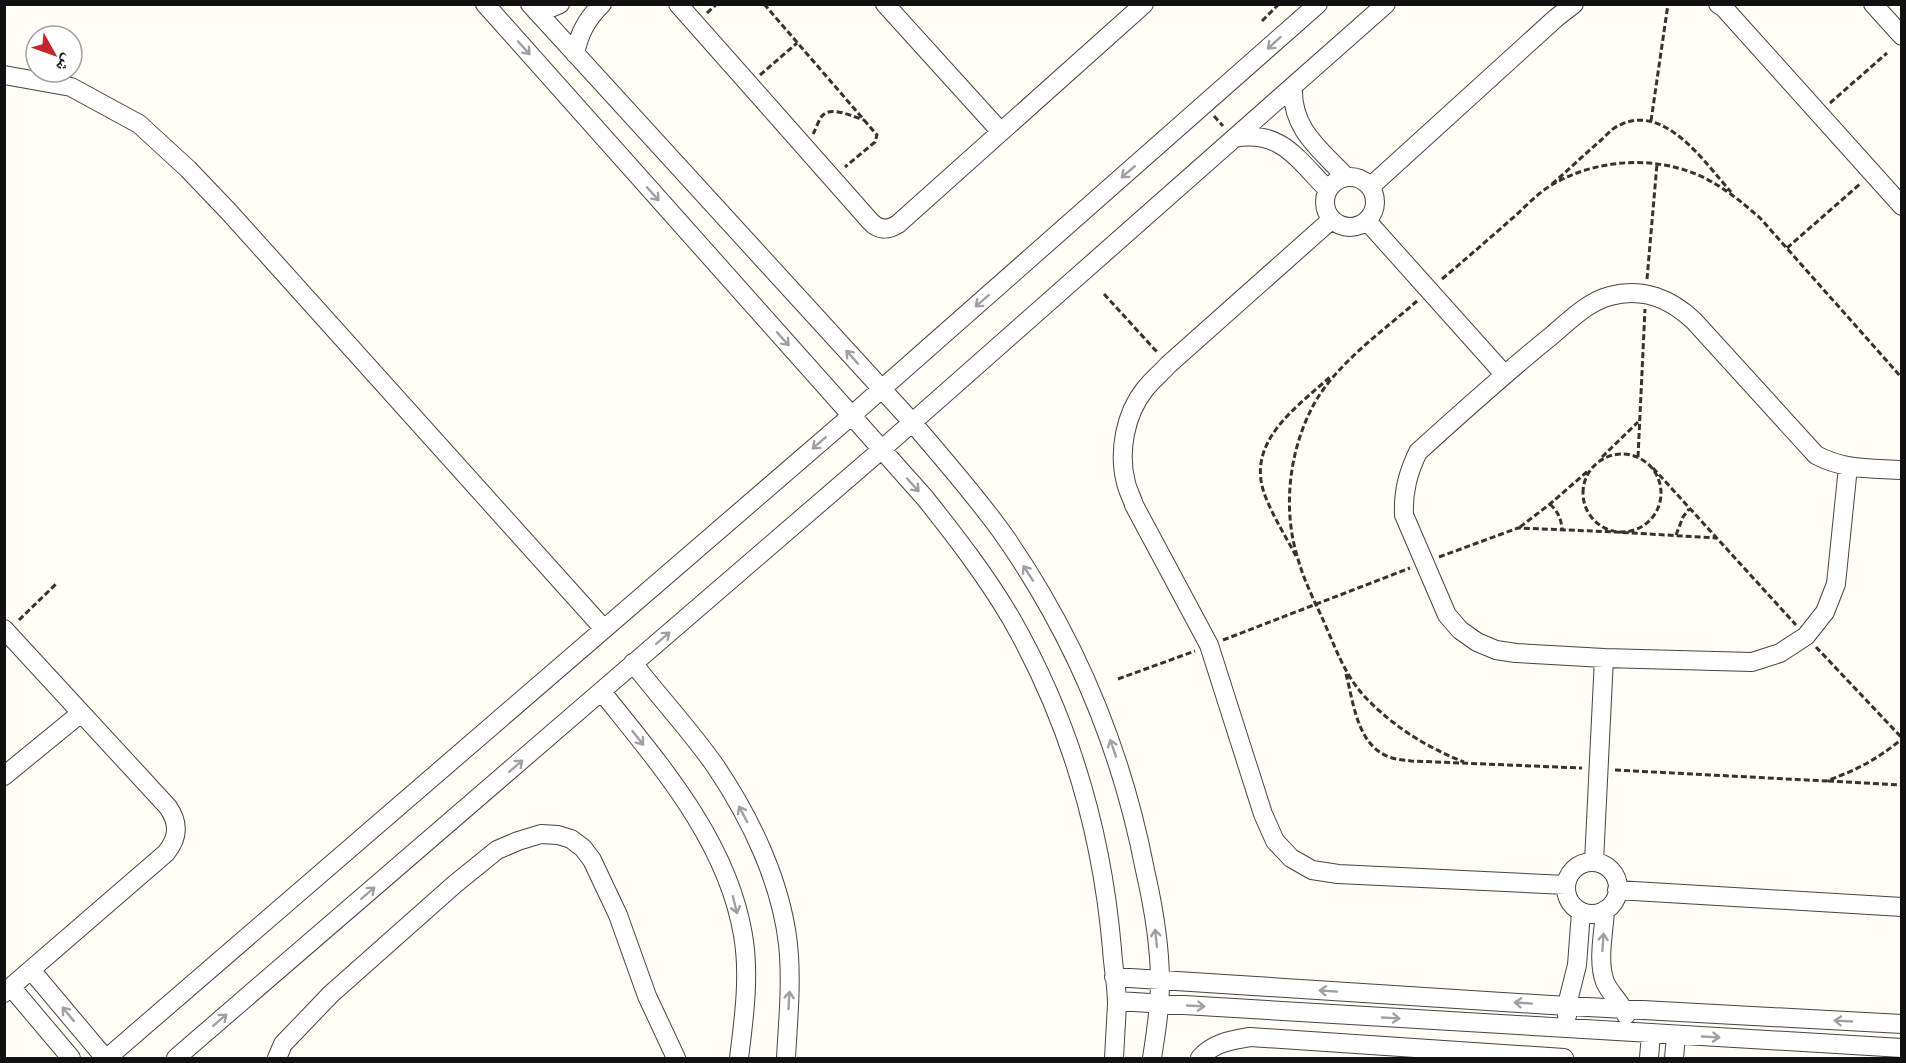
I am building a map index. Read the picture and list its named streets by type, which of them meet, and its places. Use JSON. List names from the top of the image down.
{
  "north": "bottom right"
}
